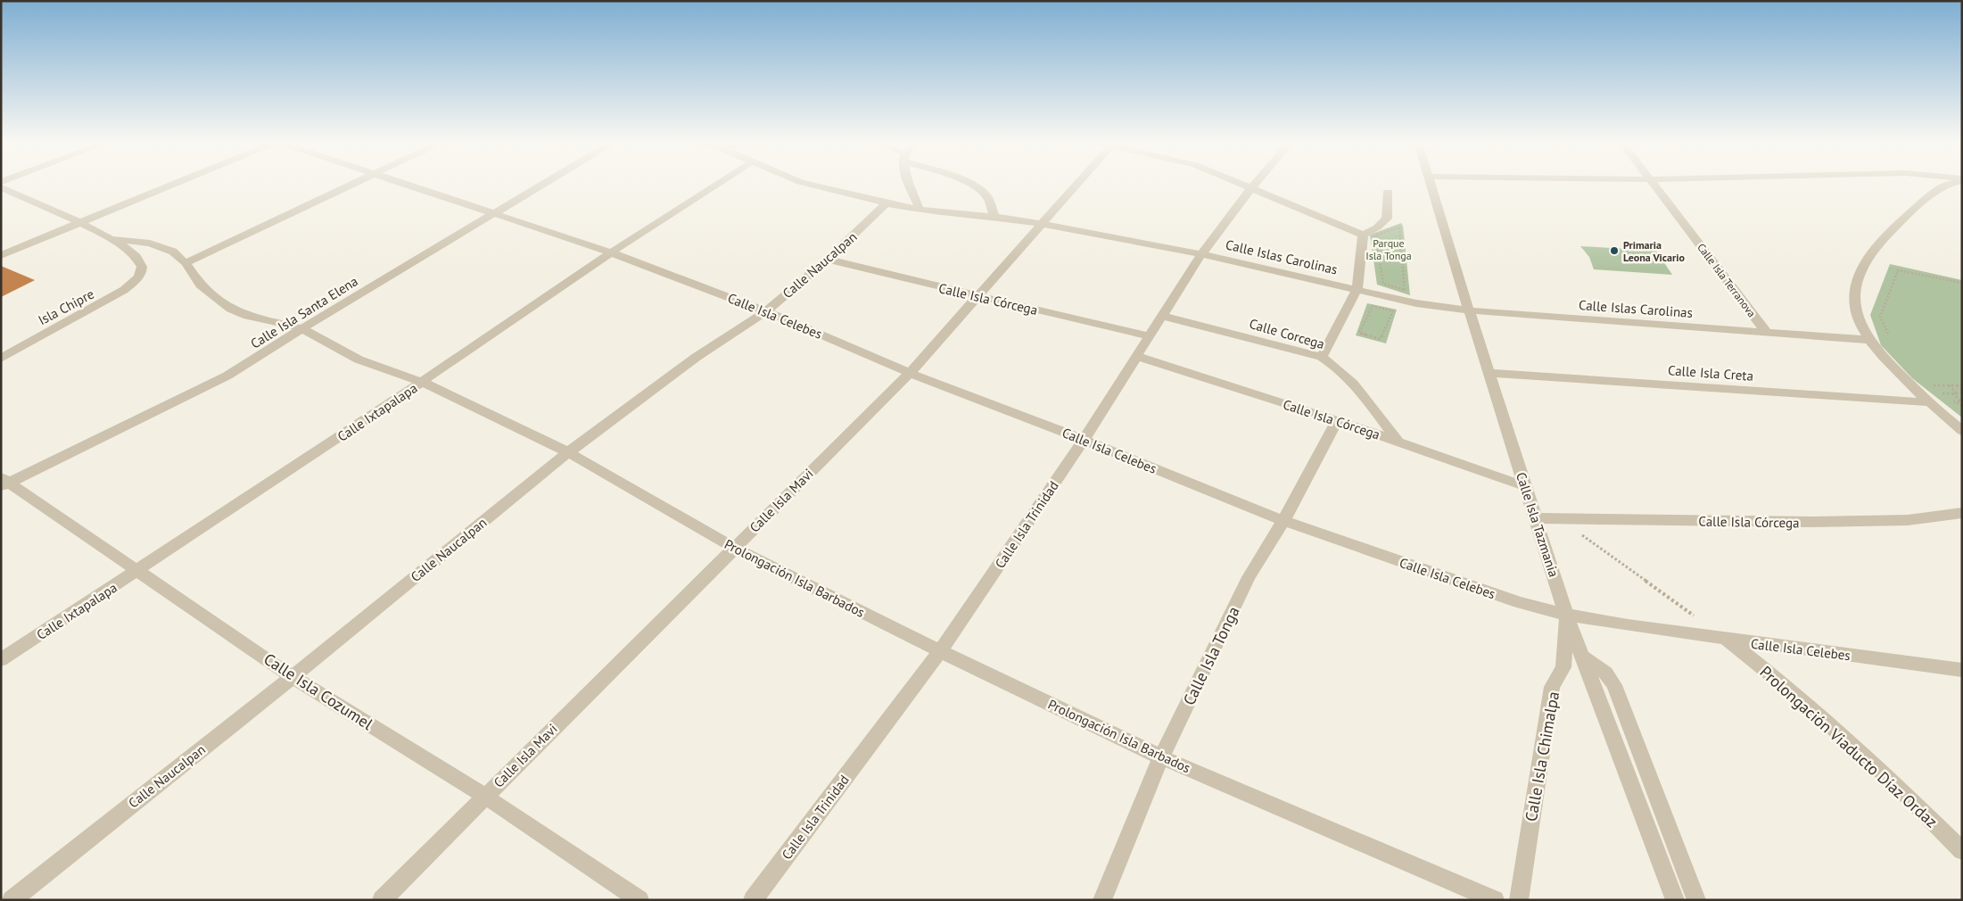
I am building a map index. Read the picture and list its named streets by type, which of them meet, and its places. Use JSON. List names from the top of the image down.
{
  "streets": {
    "street": [
      "Calle Islas Carolinas",
      "Calle Naucalpan",
      "Calle Isla Terranova",
      "Calle Isla Córcega",
      "Isla Chipre",
      "Calle Isla Santa Elena",
      "Calle Isla Celebes",
      "Calle Corcega",
      "Calle Isla Creta",
      "Calle Ixtapalapa",
      "Calle Isla Mavi",
      "Calle Isla Trinidad",
      "Calle Isla Tazmania",
      "Prolongación Isla Barbados",
      "Calle Isla Tonga",
      "Calle Isla Cozumel",
      "Prolongación Viaducto Díaz Ordaz",
      "Calle Isla Chimalpa"
    ]
  },
  "crossings": [
    ["Calle Islas Carolinas", "Calle Naucalpan"],
    ["Calle Islas Carolinas", "Calle Isla Terranova"],
    ["Calle Islas Carolinas", "Calle Isla Mavi"],
    ["Calle Islas Carolinas", "Calle Isla Trinidad"],
    ["Calle Islas Carolinas", "Calle Isla Tazmania"],
    ["Calle Naucalpan", "Calle Isla Córcega"],
    ["Calle Naucalpan", "Calle Isla Celebes"],
    ["Calle Naucalpan", "Prolongación Isla Barbados"],
    ["Calle Naucalpan", "Calle Isla Cozumel"],
    ["Calle Isla Córcega", "Calle Corcega"],
    ["Calle Isla Córcega", "Calle Isla Mavi"],
    ["Calle Isla Córcega", "Calle Isla Trinidad"],
    ["Calle Isla Córcega", "Calle Isla Tazmania"],
    ["Calle Isla Córcega", "Calle Isla Tonga"],
    ["Isla Chipre", "Prolongación Isla Barbados"],
    ["Calle Isla Santa Elena", "Calle Isla Celebes"],
    ["Calle Isla Santa Elena", "Prolongación Isla Barbados"],
    ["Calle Isla Santa Elena", "Calle Isla Cozumel"],
    ["Calle Isla Celebes", "Calle Ixtapalapa"],
    ["Calle Isla Celebes", "Calle Isla Mavi"],
    ["Calle Isla Celebes", "Calle Isla Trinidad"],
    ["Calle Isla Celebes", "Calle Isla Tazmania"],
    ["Calle Isla Celebes", "Calle Isla Tonga"],
    ["Calle Isla Celebes", "Prolongación Viaducto Díaz Ordaz"],
    ["Calle Isla Celebes", "Calle Isla Chimalpa"],
    ["Calle Corcega", "Calle Isla Trinidad"],
    ["Calle Isla Creta", "Calle Isla Tazmania"],
    ["Calle Ixtapalapa", "Prolongación Isla Barbados"],
    ["Calle Ixtapalapa", "Calle Isla Cozumel"],
    ["Calle Isla Mavi", "Prolongación Isla Barbados"],
    ["Calle Isla Mavi", "Calle Isla Cozumel"],
    ["Calle Isla Trinidad", "Prolongación Isla Barbados"],
    ["Calle Isla Tazmania", "Calle Isla Chimalpa"],
    ["Prolongación Isla Barbados", "Calle Isla Tonga"]
  ],
  "parks": ["Parque Isla Tonga"],
  "places": ["Primaria Leona Vicario"]
}
